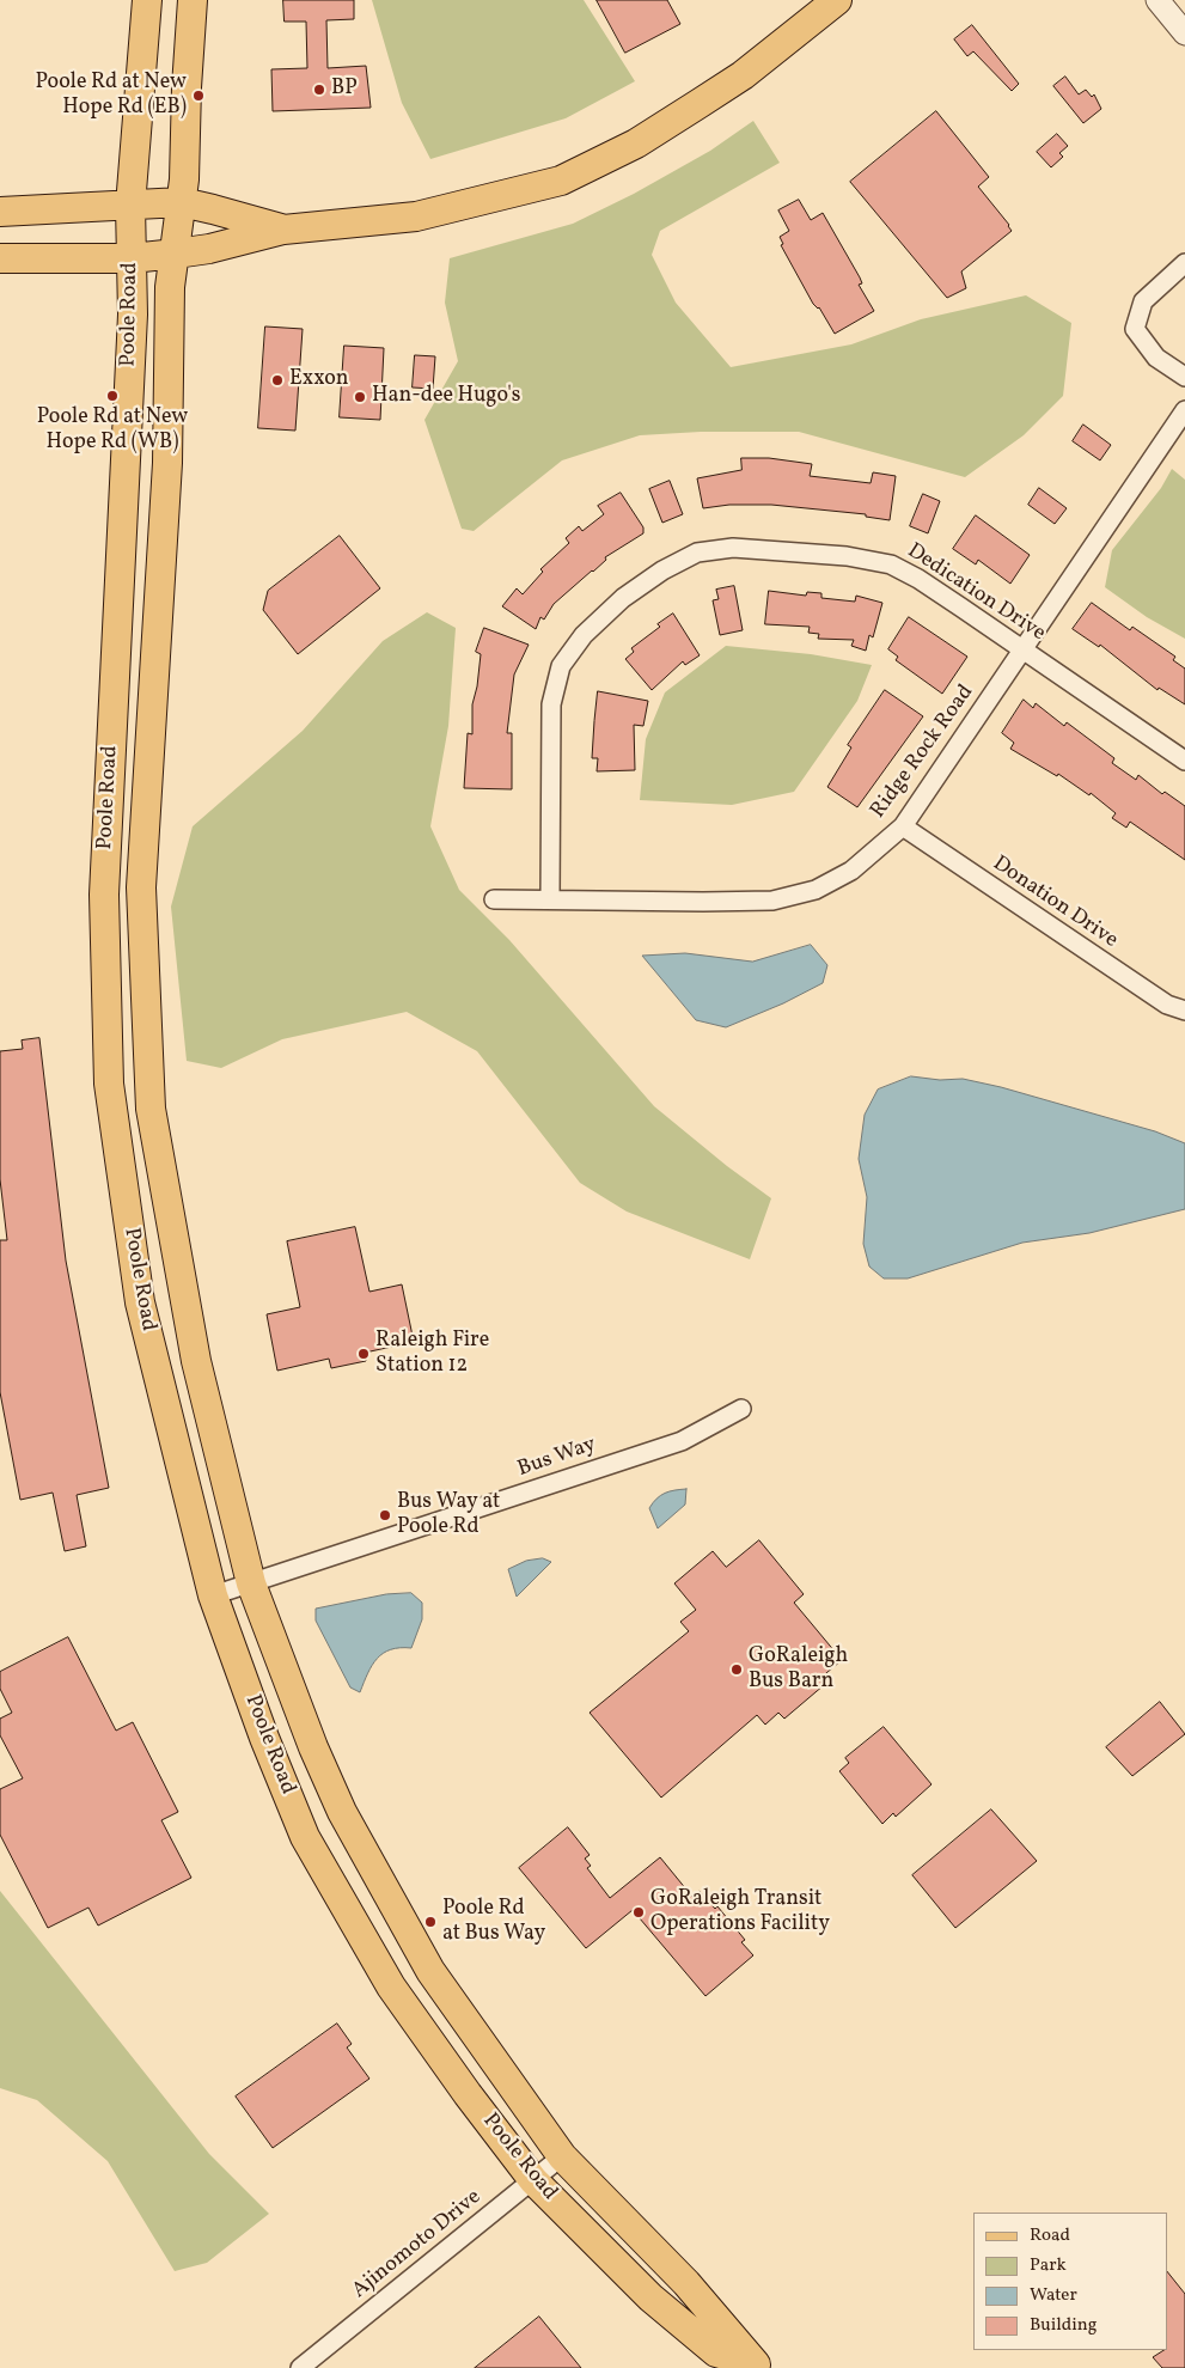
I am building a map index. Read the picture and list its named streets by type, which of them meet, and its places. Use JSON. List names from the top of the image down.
{
  "streets": {
    "main road": ["Poole Road"],
    "street": [
      "Dedication Drive",
      "Ridge Rock Road",
      "Donation Drive",
      "Bus Way",
      "Ajinomoto Drive"
    ]
  },
  "crossings": [
    ["Poole Road", "Bus Way"],
    ["Poole Road", "Ajinomoto Drive"],
    ["Dedication Drive", "Ridge Rock Road"],
    ["Ridge Rock Road", "Donation Drive"]
  ],
  "places": [
    "BP",
    "Poole Rd at New Hope Rd (EB)",
    "Exxon",
    "Poole Rd at New Hope Rd (WB)",
    "Han-dee Hugo's",
    "Raleigh Fire Station 12",
    "Bus Way at Poole Rd",
    "GoRaleigh Bus Barn",
    "GoRaleigh Transit Operations Facility",
    "Poole Rd at Bus Way"
  ],
  "legend": [
    "Road",
    "Park",
    "Water",
    "Building"
  ]
}
